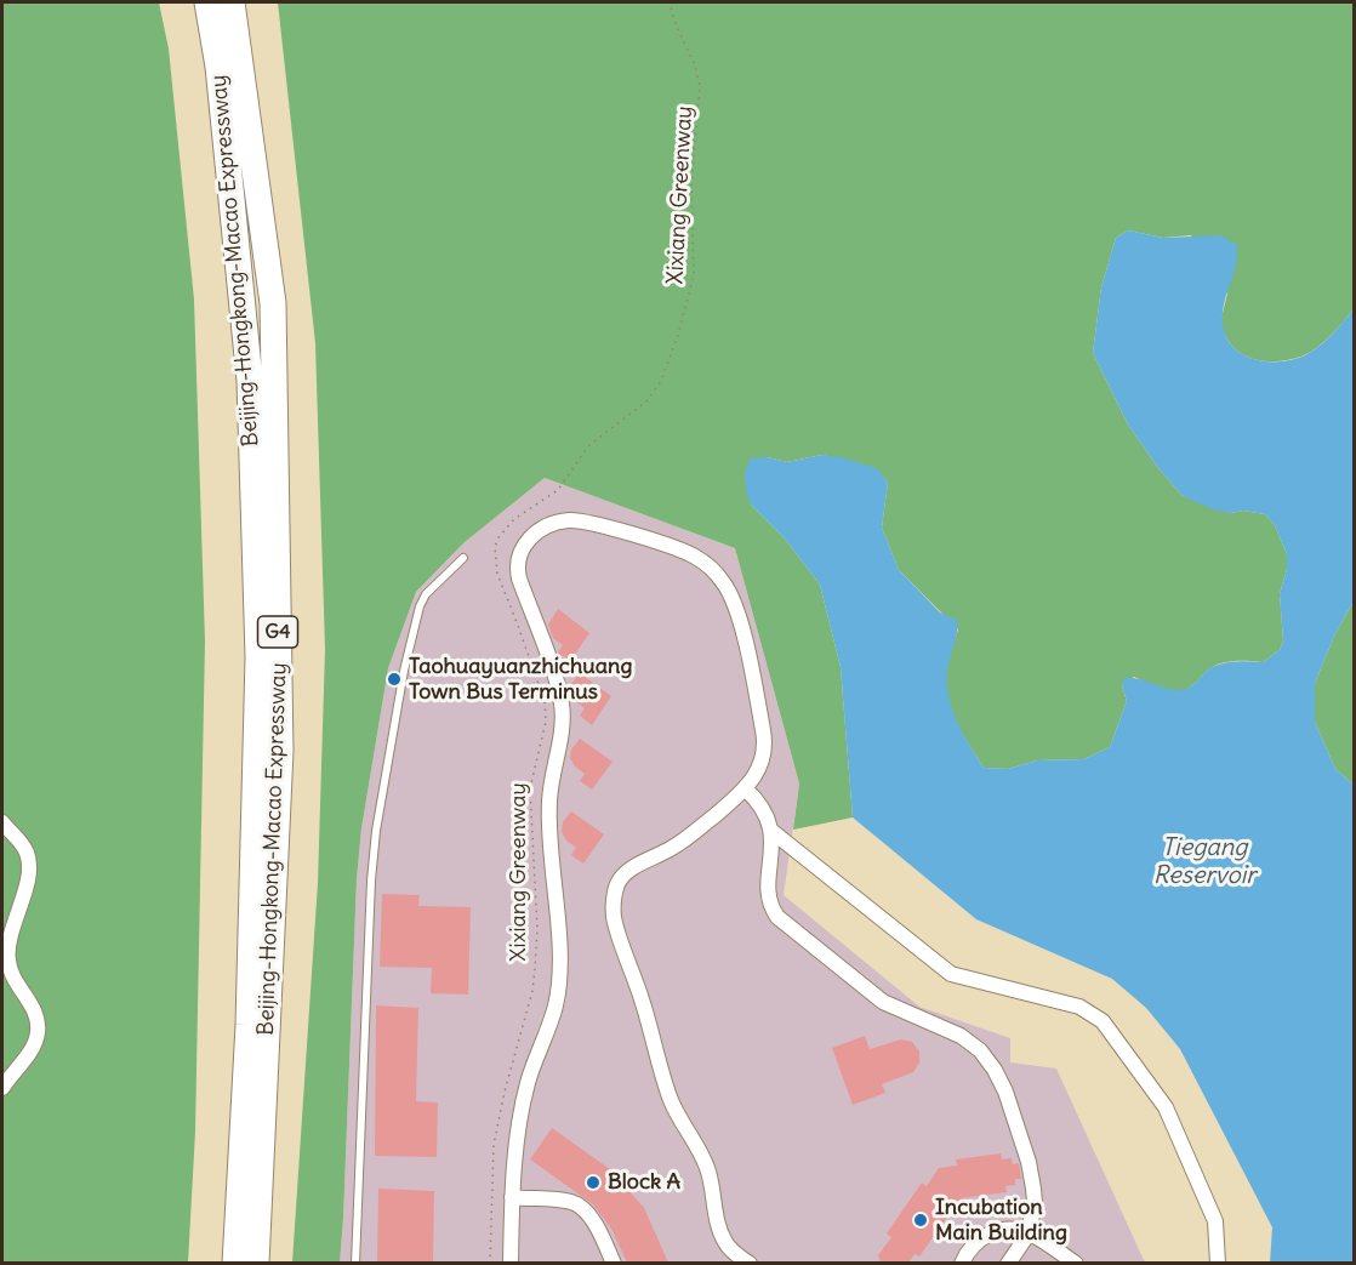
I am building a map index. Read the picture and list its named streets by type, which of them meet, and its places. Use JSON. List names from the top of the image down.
{
  "streets": {
    "highway": ["Beijing-Hongkong-Macao Expressway", "G4"],
    "path": ["Xixiang Greenway"]
  },
  "water": ["Tiegang Reservoir"],
  "places": ["Taohuayuanzhichuang Town Bus Terminus", "Block A", "Incubation Main Building"]
}
